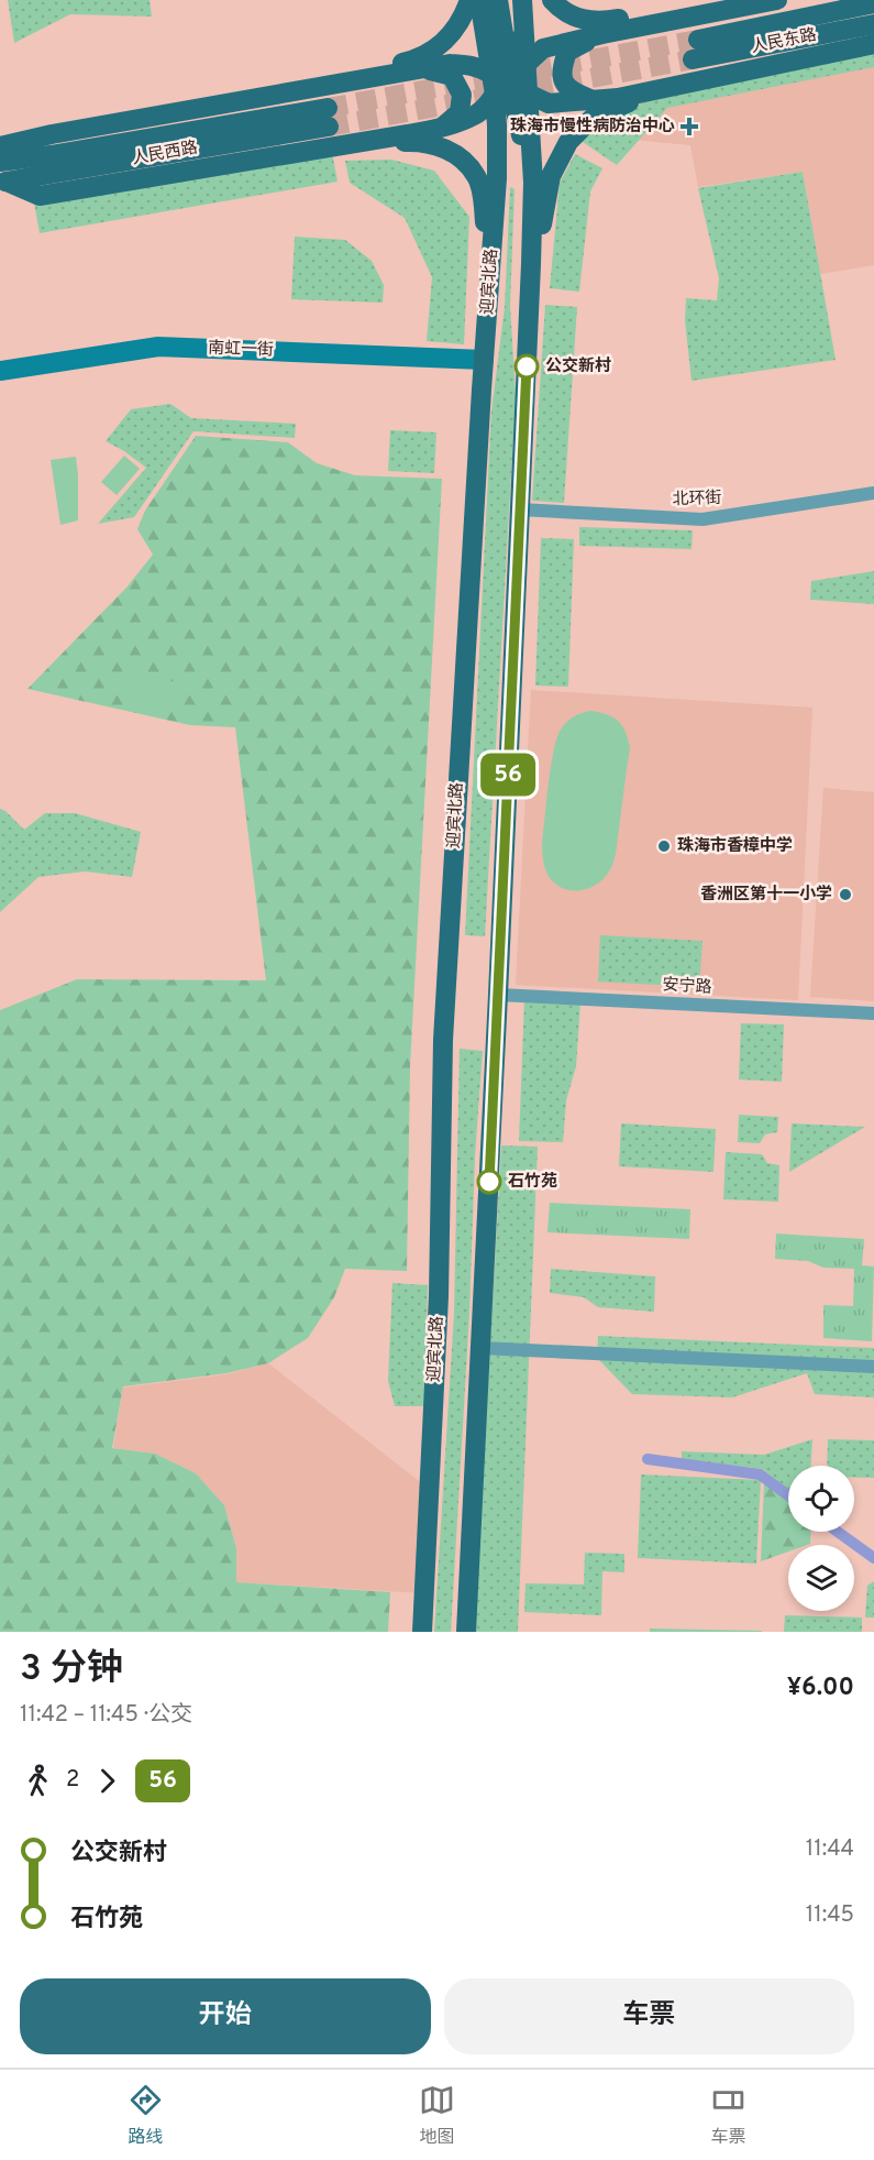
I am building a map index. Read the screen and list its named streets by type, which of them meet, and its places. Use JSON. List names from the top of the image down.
{
  "streets": {
    "main road": [
      "人民东路",
      "人民西路",
      "迎宾北路",
      "南虹一街"
    ],
    "street": ["北环街", "安宁路"]
  },
  "crossings": [
    ["迎宾北路", "南虹一街"]
  ],
  "places": {
    "health": ["珠海市慢性病防治中心"],
    "other": [
      "公交新村",
      "珠海市香樟中学",
      "香洲区第十一小学",
      "石竹苑"
    ]
  },
  "lines": ["bus line 56"],
  "page": {
    "on_map": "56",
    "heading": ["3 分钟", "11:42 – 11:45 · 公交", "¥6.00"],
    "legs": ["2", "56"],
    "list": [
      {
        "name": "公交新村",
        "value": "11:44"
      },
      {
        "name": "石竹苑",
        "value": "11:45"
      }
    ],
    "buttons": ["开始", "车票"],
    "tabs": ["路线", "地图", "车票"]
  }
}
